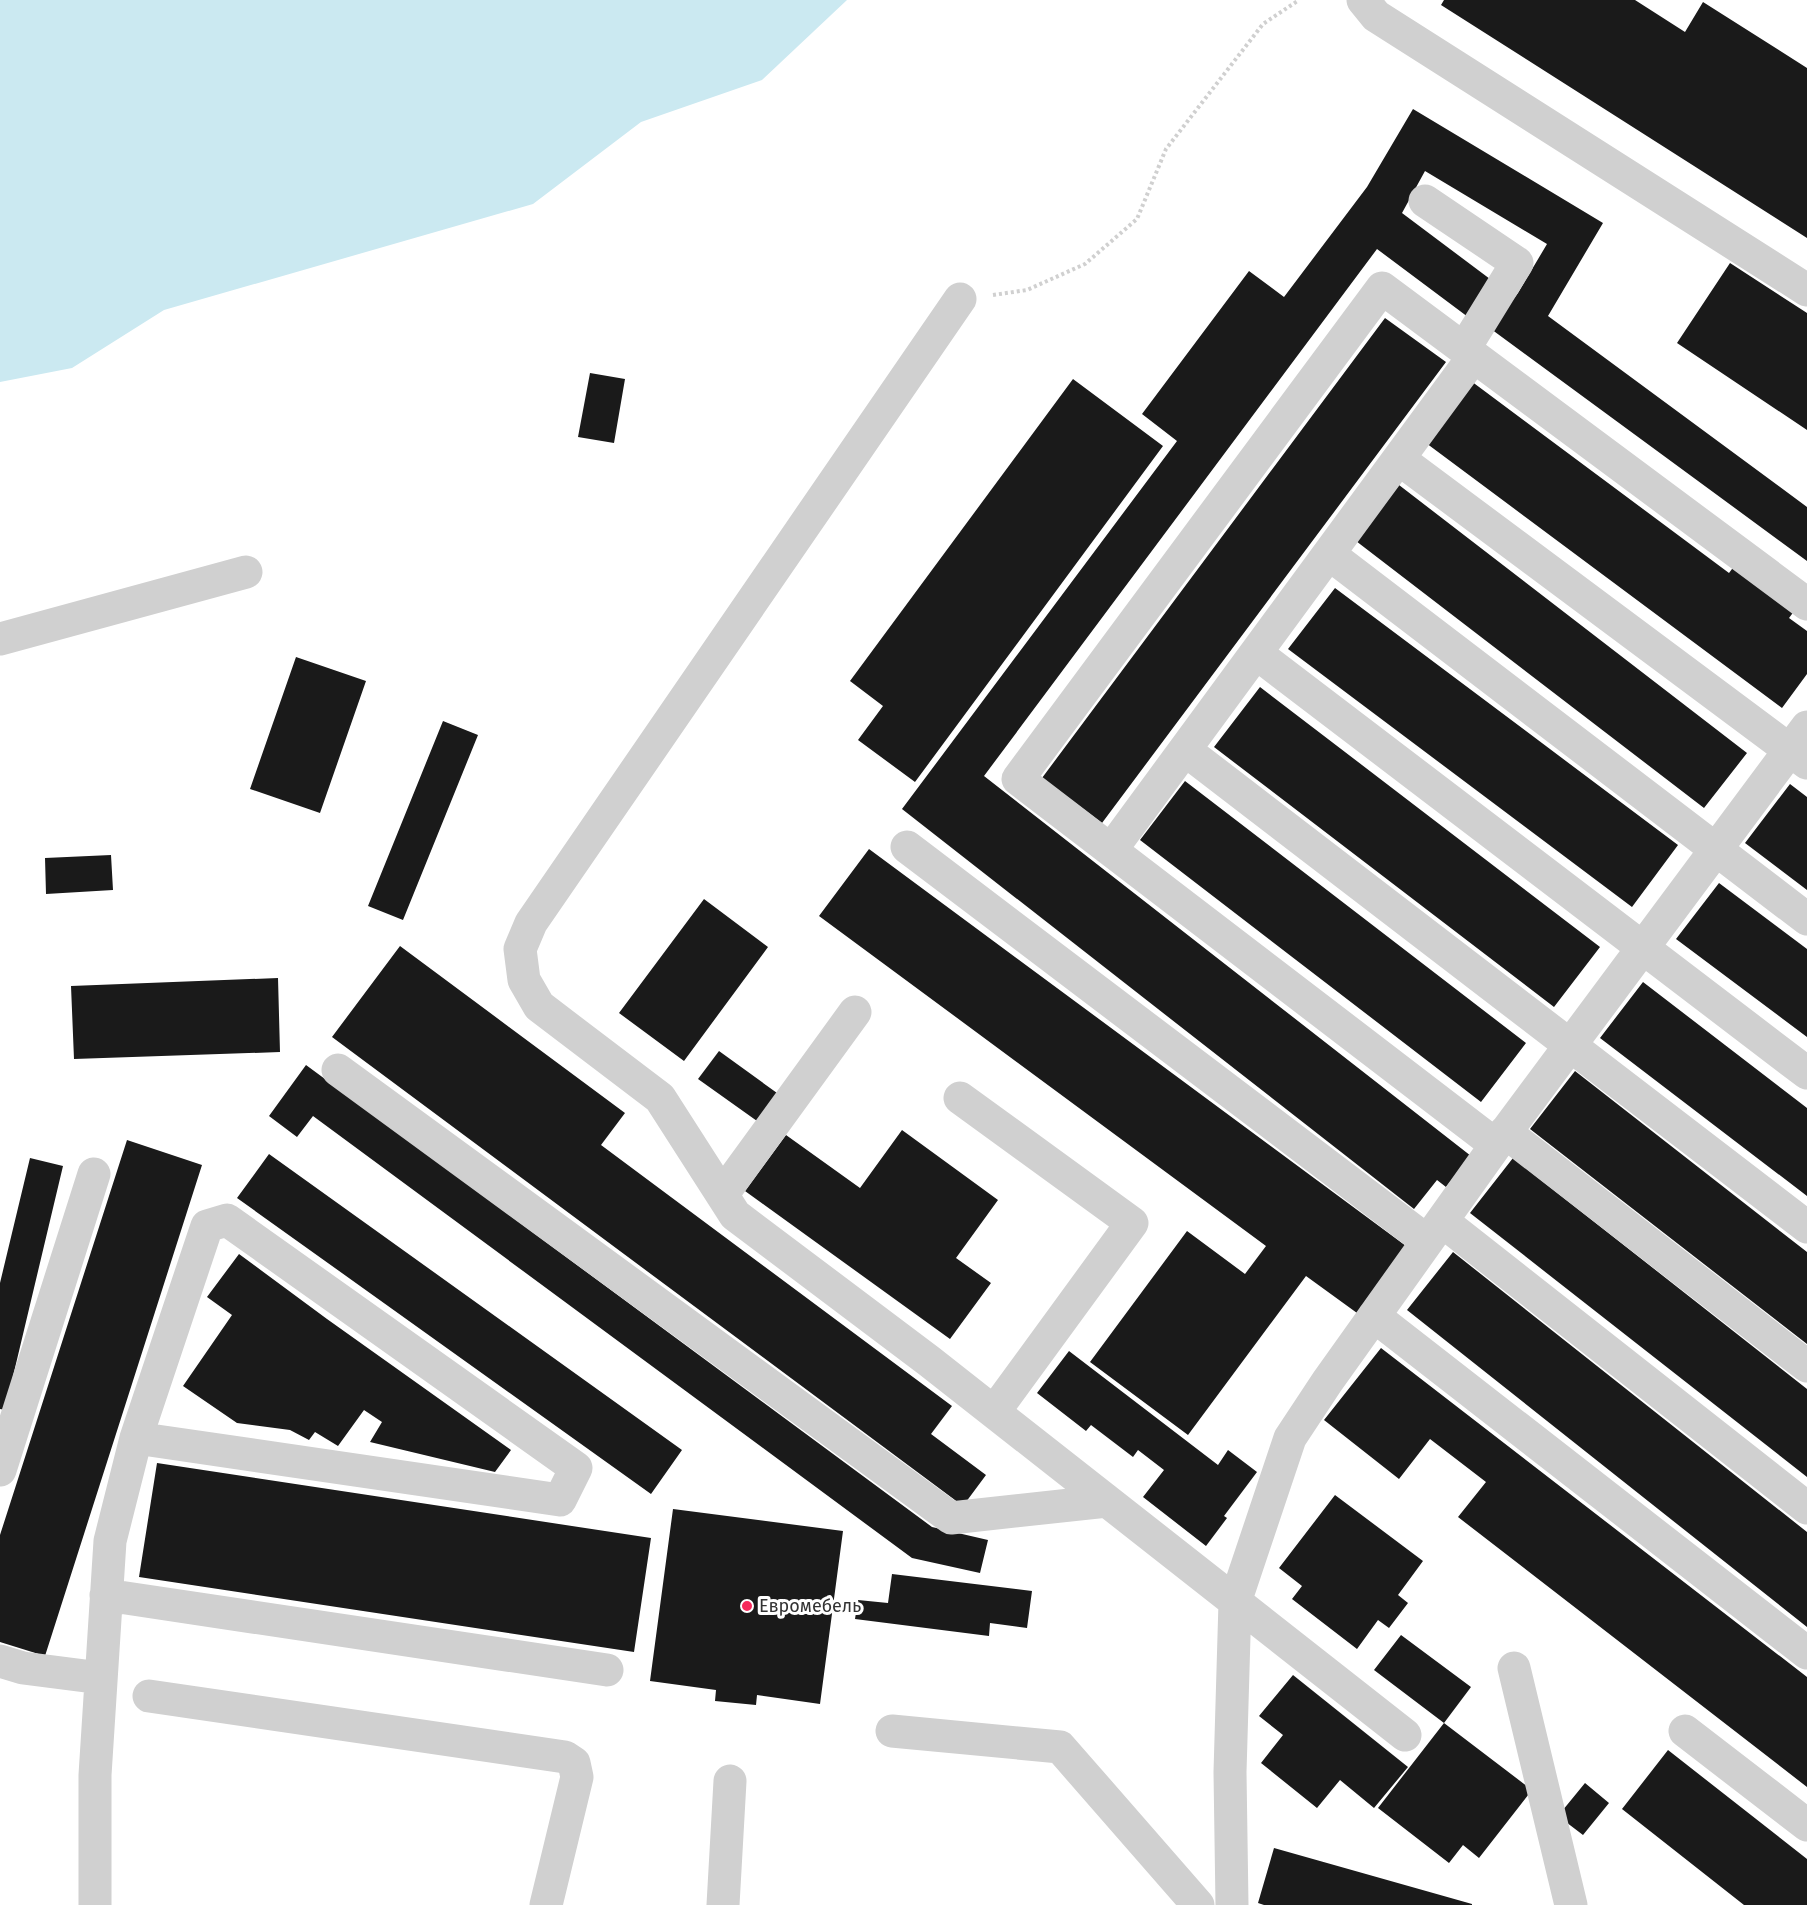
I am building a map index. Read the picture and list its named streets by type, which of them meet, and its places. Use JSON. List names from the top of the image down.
{
  "places": ["Евромебель"]
}
